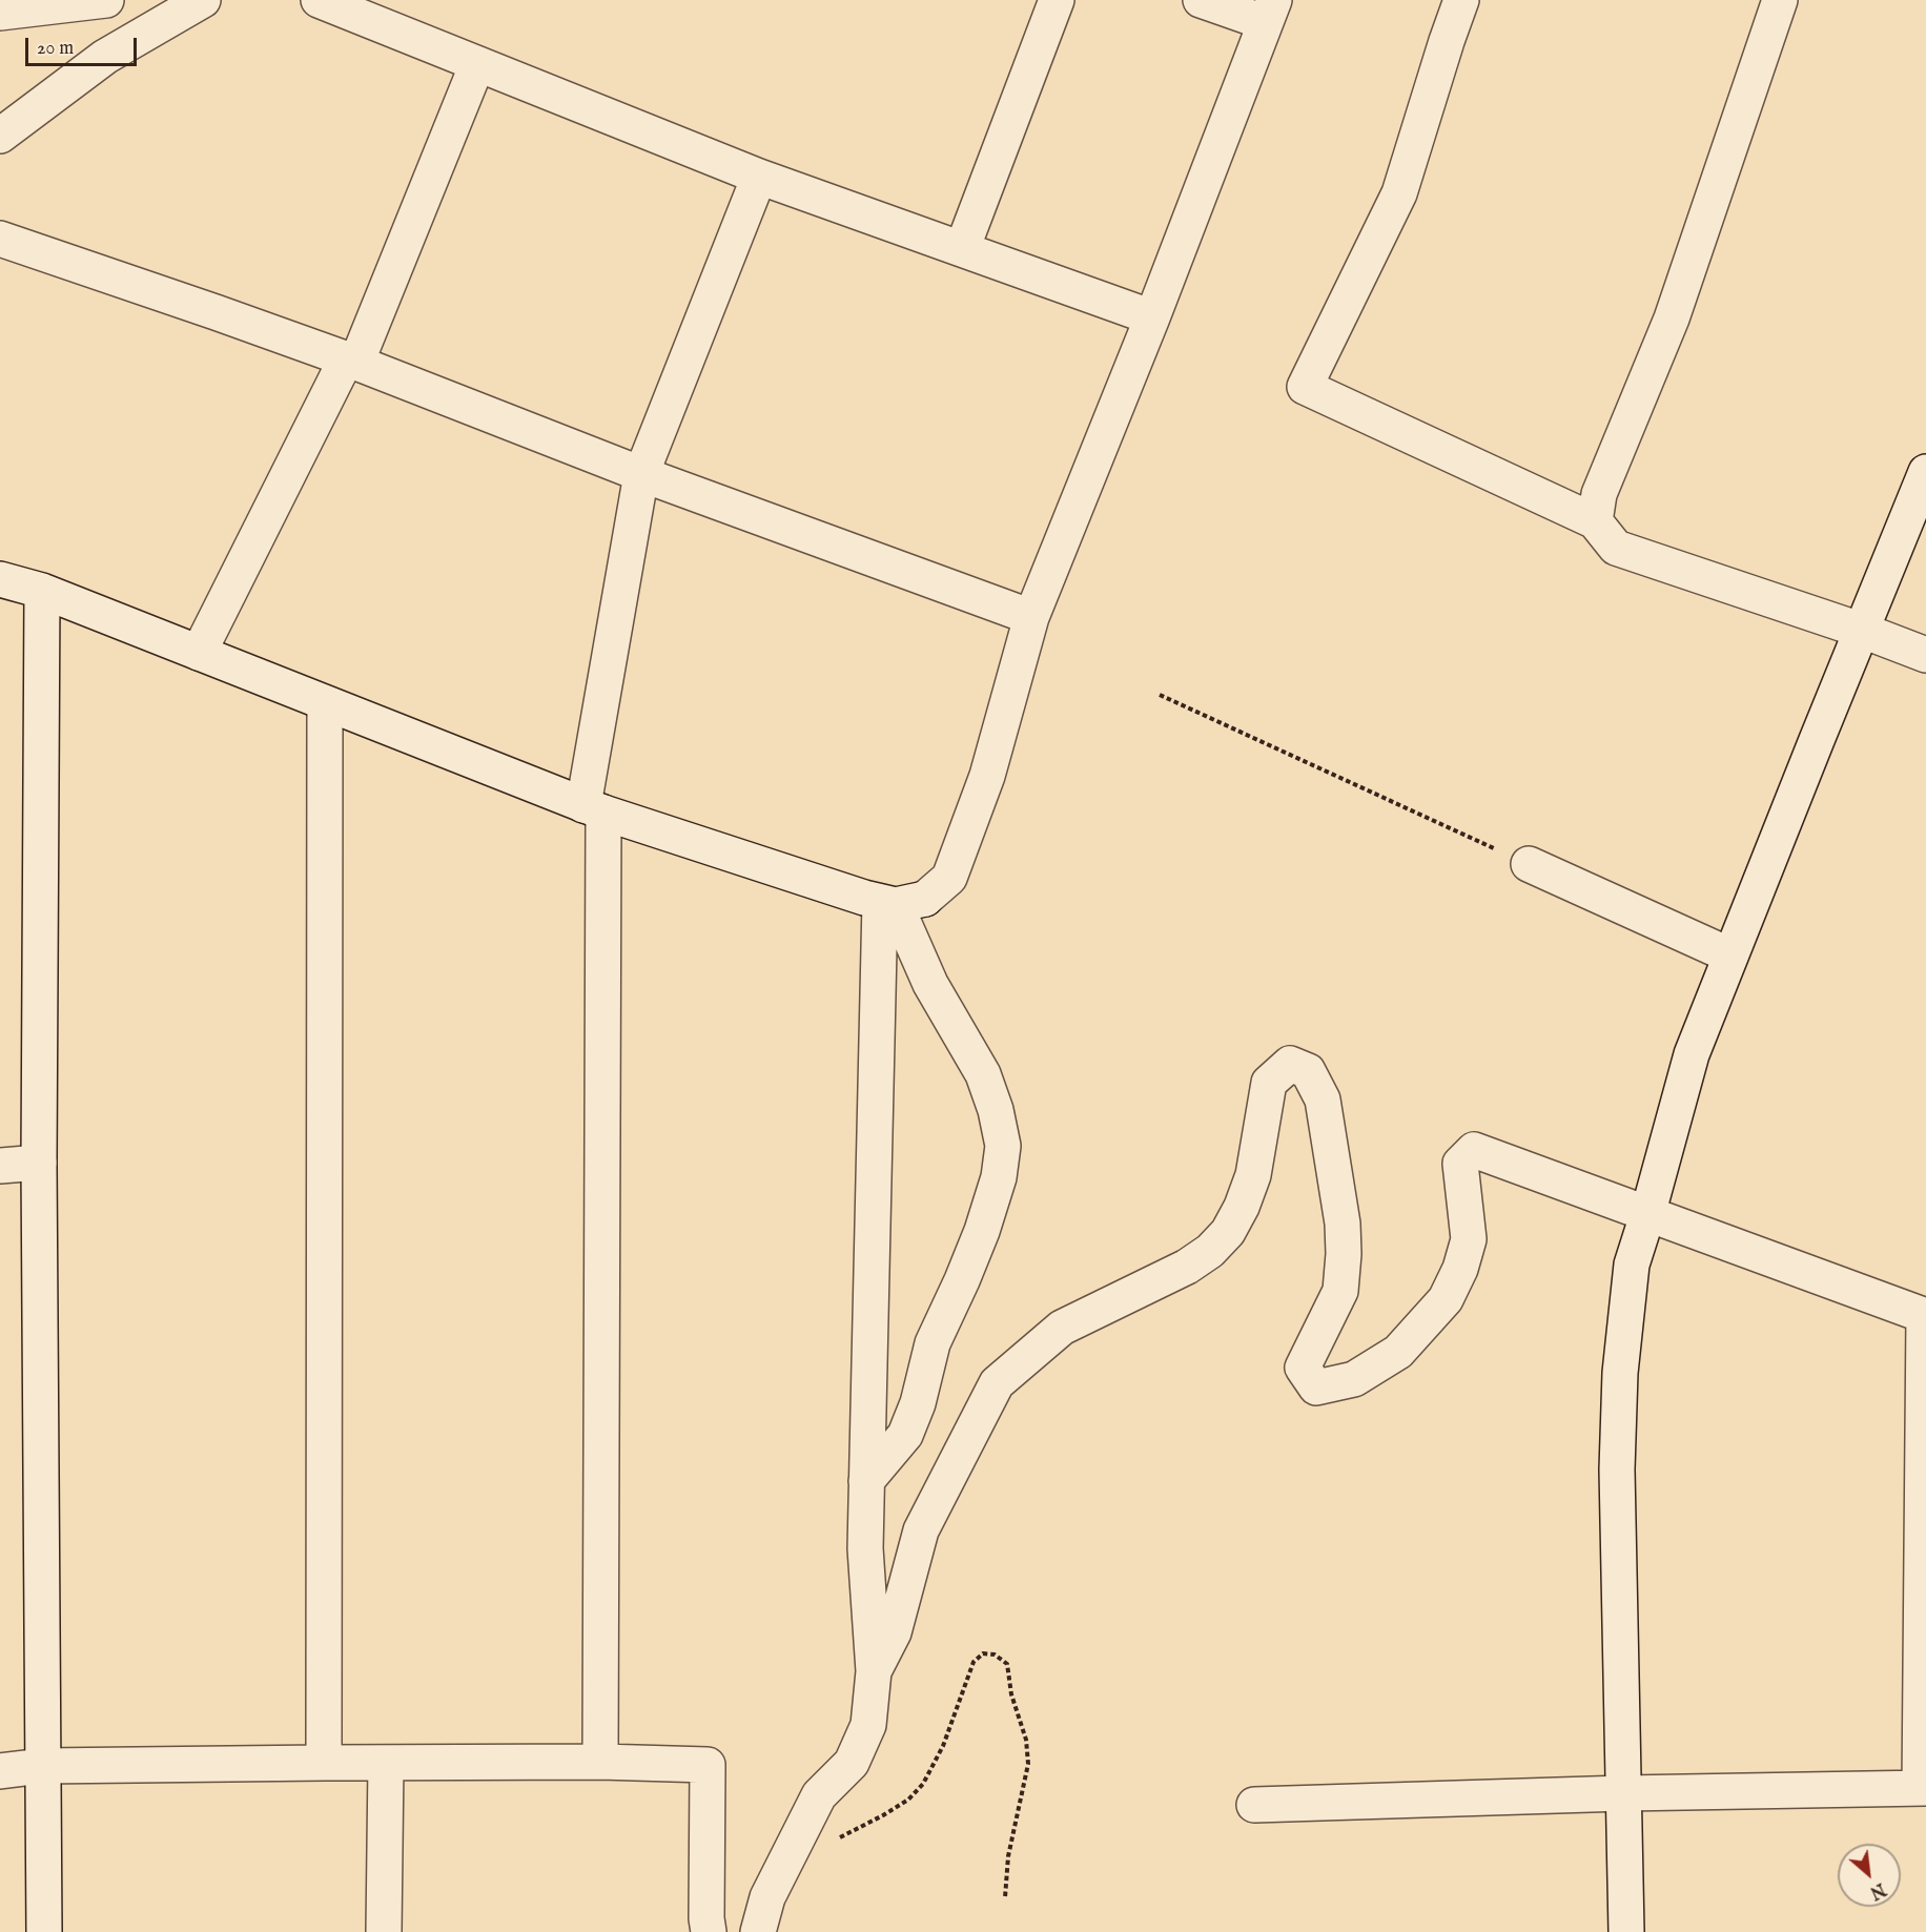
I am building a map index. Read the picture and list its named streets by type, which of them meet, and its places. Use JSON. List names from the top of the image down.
{
  "scale_bar": "20 m",
  "north": "bottom right"
}
